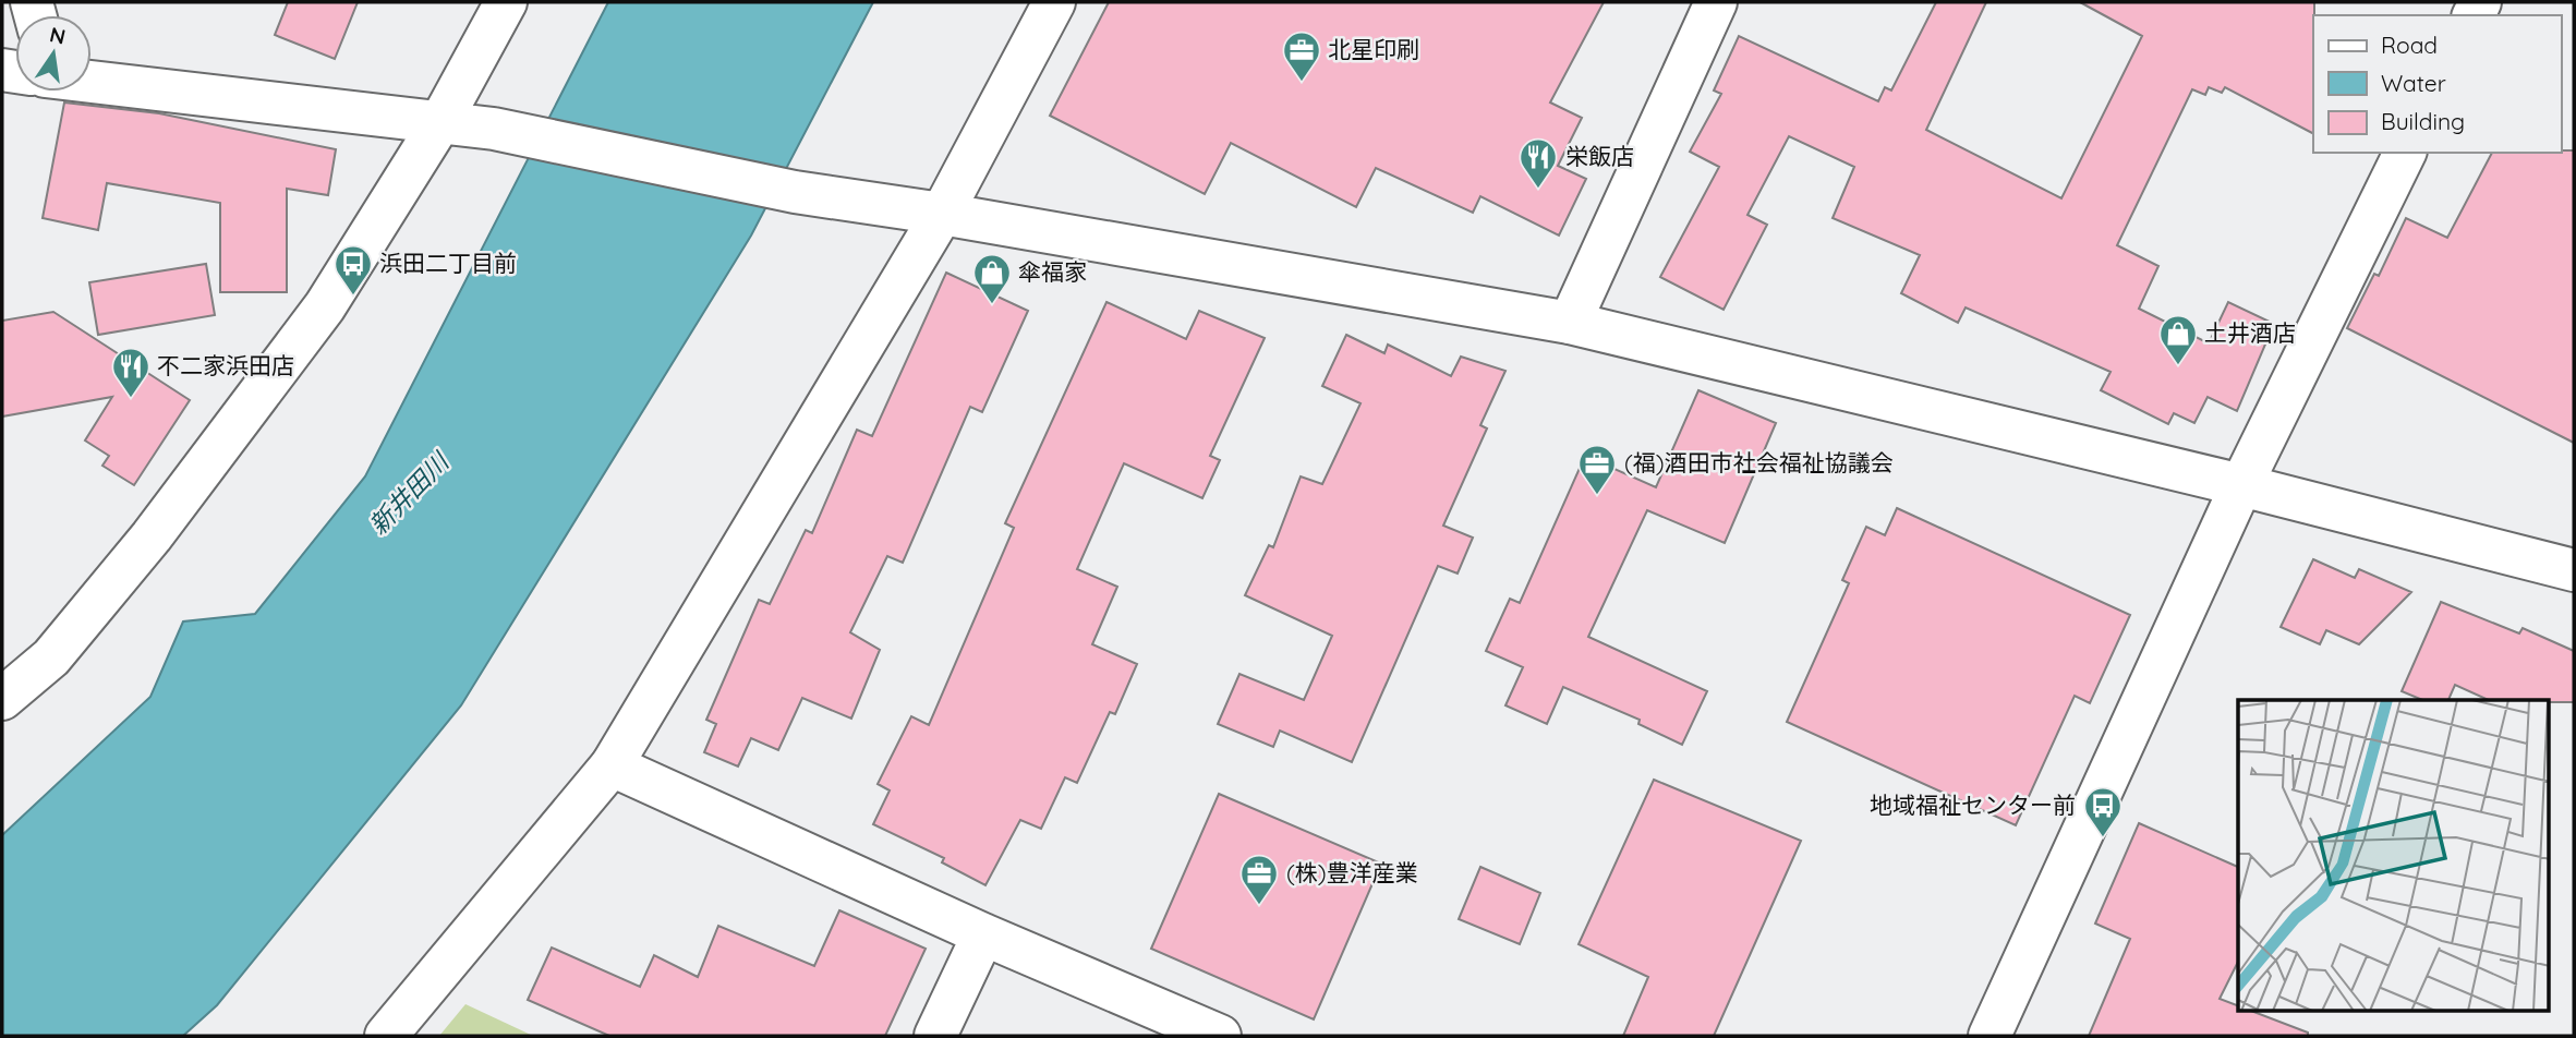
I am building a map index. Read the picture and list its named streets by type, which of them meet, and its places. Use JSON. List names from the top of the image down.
{
  "water": ["新井田川"],
  "places": {
    "office": ["北星印刷", "(福)酒田市社会福祉協議会", "(株)豊洋産業"],
    "restaurant": ["栄飯店", "不二家浜田店"],
    "bus stop": ["浜田二丁目前", "地域福祉センター前"],
    "shop": ["傘福家", "土井酒店"]
  },
  "legend": ["Road", "Water", "Building"],
  "north": "top"
}
